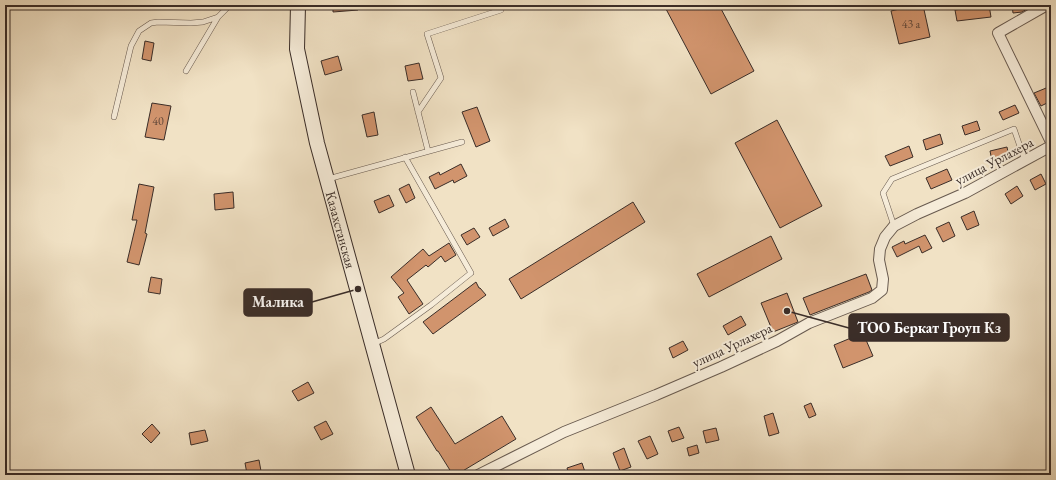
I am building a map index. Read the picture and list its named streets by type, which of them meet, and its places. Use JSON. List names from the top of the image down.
{
  "streets": {
    "main road": ["Казахстанская"],
    "street": ["улица Урлахера"]
  },
  "places": ["Малика", "ТОО Беркат Гроуп Кз"],
  "house_numbers": ["43 а", "40"]
}
